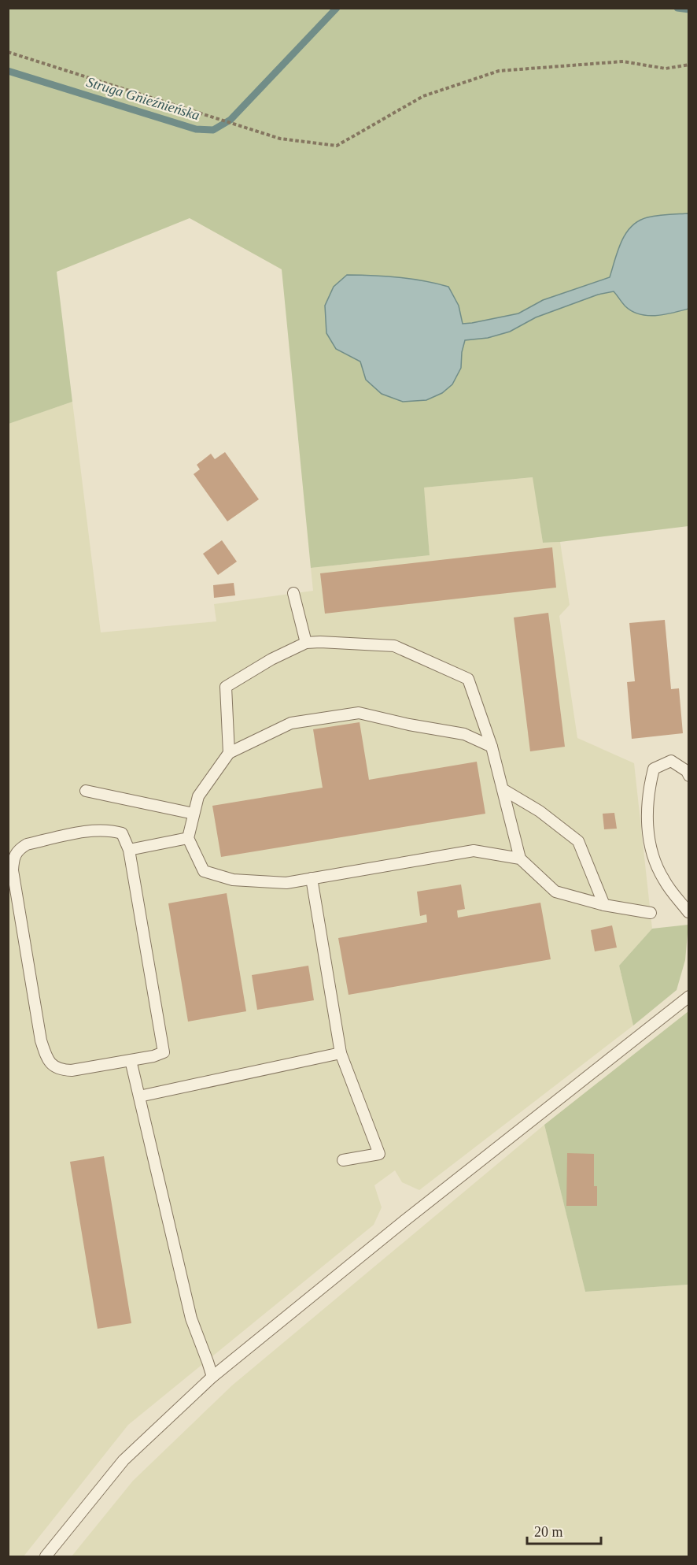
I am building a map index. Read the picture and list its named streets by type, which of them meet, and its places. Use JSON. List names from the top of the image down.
{
  "water": ["Struga Gnieźnieńska"],
  "scale_bar": "20 m"
}
